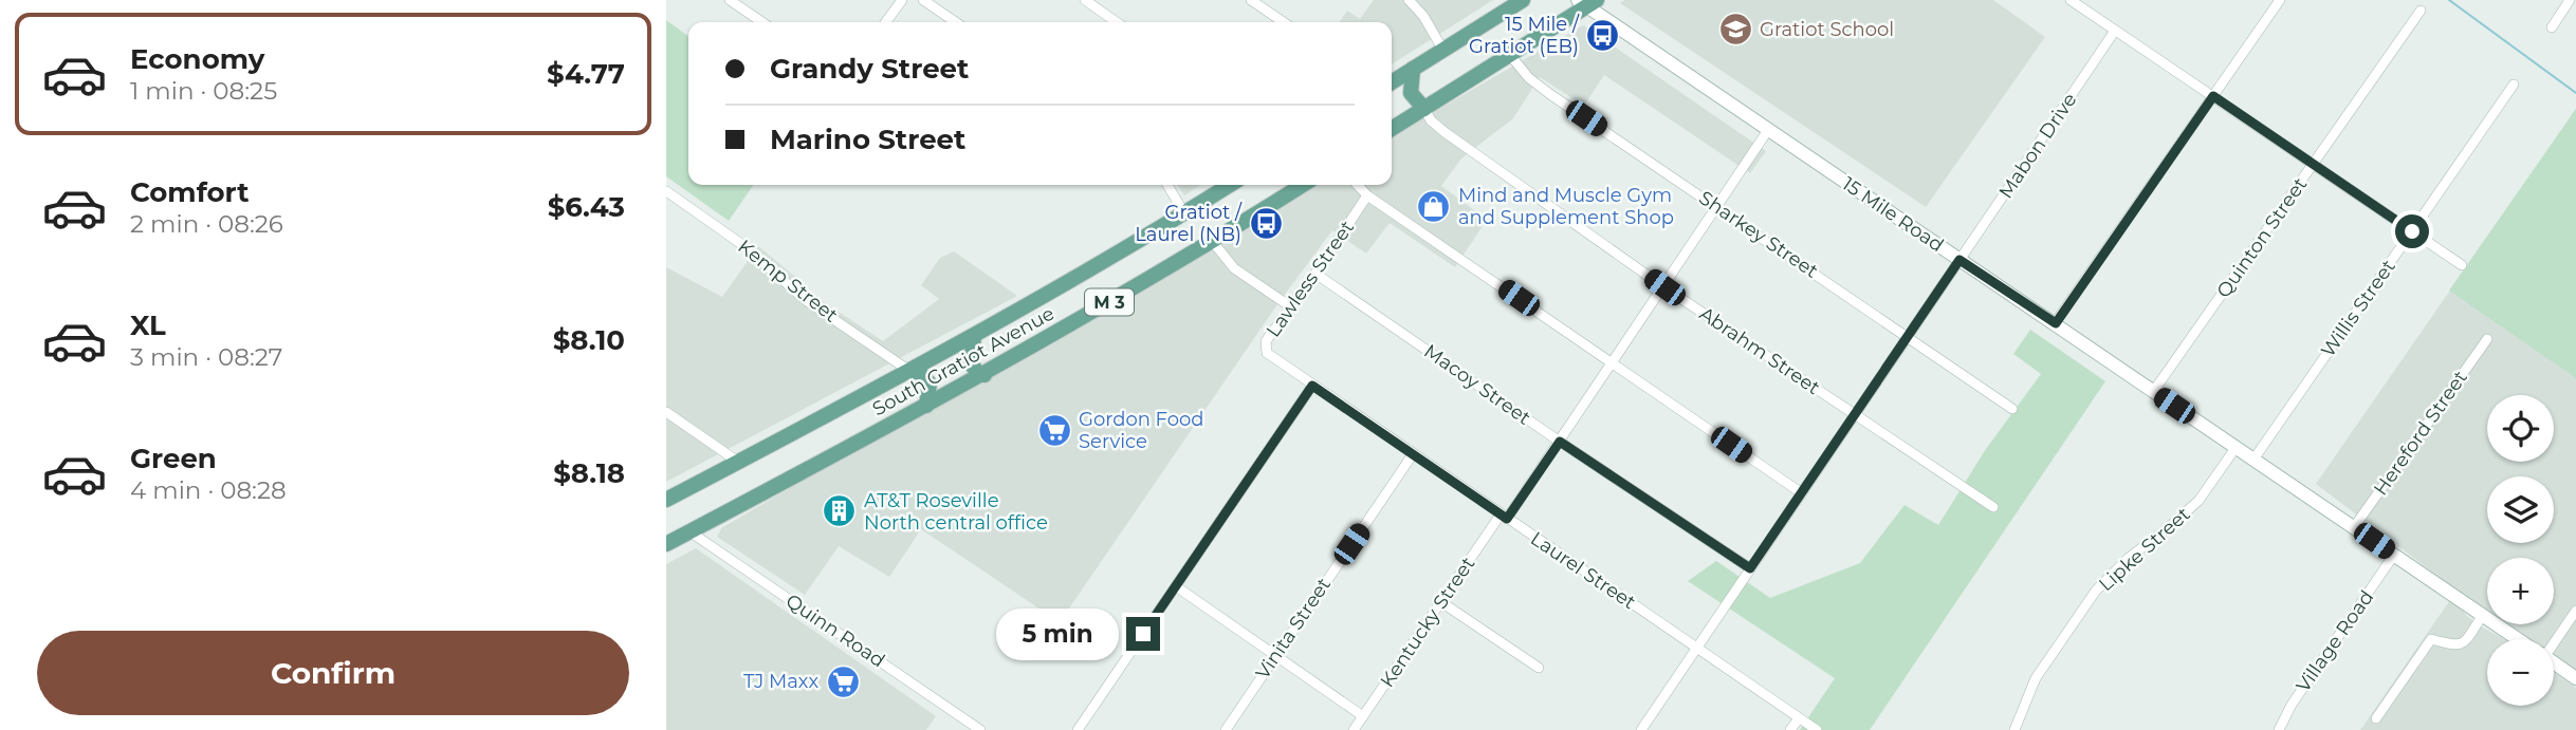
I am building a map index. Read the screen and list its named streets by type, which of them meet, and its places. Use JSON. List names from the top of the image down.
{
  "streets": {
    "main road": ["15 Mile Road", "M 3", "South Gratiot Avenue"],
    "street": [
      "Mabon Drive",
      "Sharkey Street",
      "Quinton Street",
      "Lawless Street",
      "Kemp Street",
      "Willis Street",
      "Abrahm Street",
      "Macoy Street",
      "Hereford Street",
      "Lipke Street",
      "Laurel Street",
      "Kentucky Street",
      "Vinita Street",
      "Quinn Road",
      "Village Road"
    ]
  },
  "crossings": [
    ["Mabon Drive", "15 Mile Road"],
    ["Mabon Drive", "Sharkey Street"],
    ["Mabon Drive", "Abrahm Street"],
    ["Mabon Drive", "Macoy Street"],
    ["Mabon Drive", "Laurel Street"],
    ["15 Mile Road", "Quinton Street"],
    ["15 Mile Road", "Willis Street"],
    ["15 Mile Road", "Hereford Street"],
    ["15 Mile Road", "Lipke Street"],
    ["15 Mile Road", "Kentucky Street"],
    ["15 Mile Road", "Village Road"],
    ["Sharkey Street", "Kentucky Street"],
    ["Lawless Street", "Macoy Street"],
    ["Lawless Street", "Laurel Street"],
    ["Kemp Street", "South Gratiot Avenue"],
    ["Abrahm Street", "Kentucky Street"],
    ["South Gratiot Avenue", "Quinn Road"],
    ["Macoy Street", "Kentucky Street"],
    ["Laurel Street", "Kentucky Street"],
    ["Laurel Street", "Vinita Street"]
  ],
  "places": {
    "school or university": ["Gratiot School"],
    "bus stop": ["15 Mile / Gratiot (EB)", "Gratiot / Laurel (NB)"],
    "shop": ["Mind and Muscle Gym and Supplement Shop"],
    "supermarket": ["Gordon Food Service", "TJ Maxx"],
    "building": ["AT&T Roseville North central office"]
  },
  "page": {
    "list": [
      {
        "name": "Economy",
        "note": "1 min · 08:25",
        "value": "$4.77"
      },
      {
        "name": "Comfort",
        "note": "2 min · 08:26",
        "value": "$6.43"
      },
      {
        "name": "XL",
        "note": "3 min · 08:27",
        "value": "$8.10"
      },
      {
        "name": "Green",
        "note": "4 min · 08:28",
        "value": "$8.18"
      }
    ],
    "banner": ["Grandy Street", "Marino Street"],
    "map_buttons": ["+", "−"],
    "bubble": "5 min",
    "buttons": "Confirm"
  }
}
